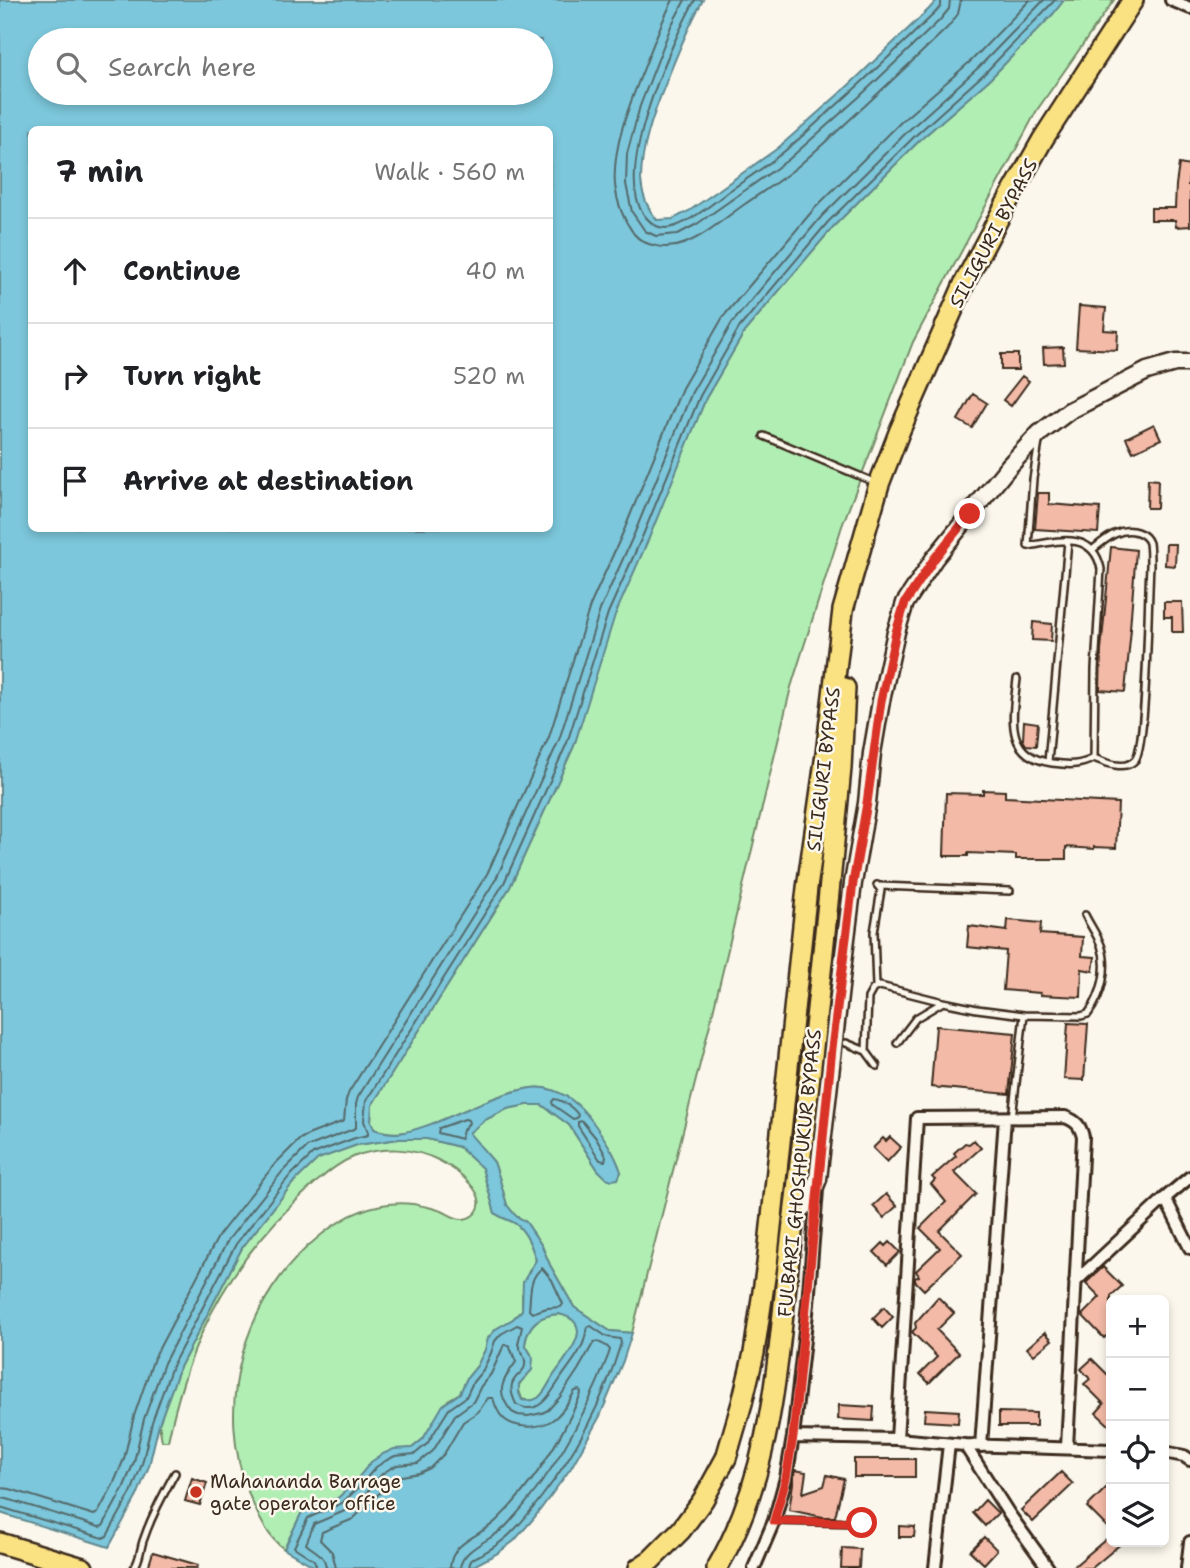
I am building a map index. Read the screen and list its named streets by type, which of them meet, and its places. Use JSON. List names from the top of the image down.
{
  "streets": {
    "highway": ["SILIGURI BYPASS", "FULBARI GHOSHPUKUR BYPASS"]
  },
  "crossings": [
    ["SILIGURI BYPASS", "FULBARI GHOSHPUKUR BYPASS"]
  ],
  "places": ["Mahananda Barrage gate operator office"],
  "page": {
    "search": "Search here",
    "heading": ["7 min", "Walk · 560 m"],
    "list": [
      ["Continue", "40 m"],
      ["Turn right", "520 m"],
      "Arrive at destination"
    ],
    "map_buttons": ["+", "−"]
  }
}
